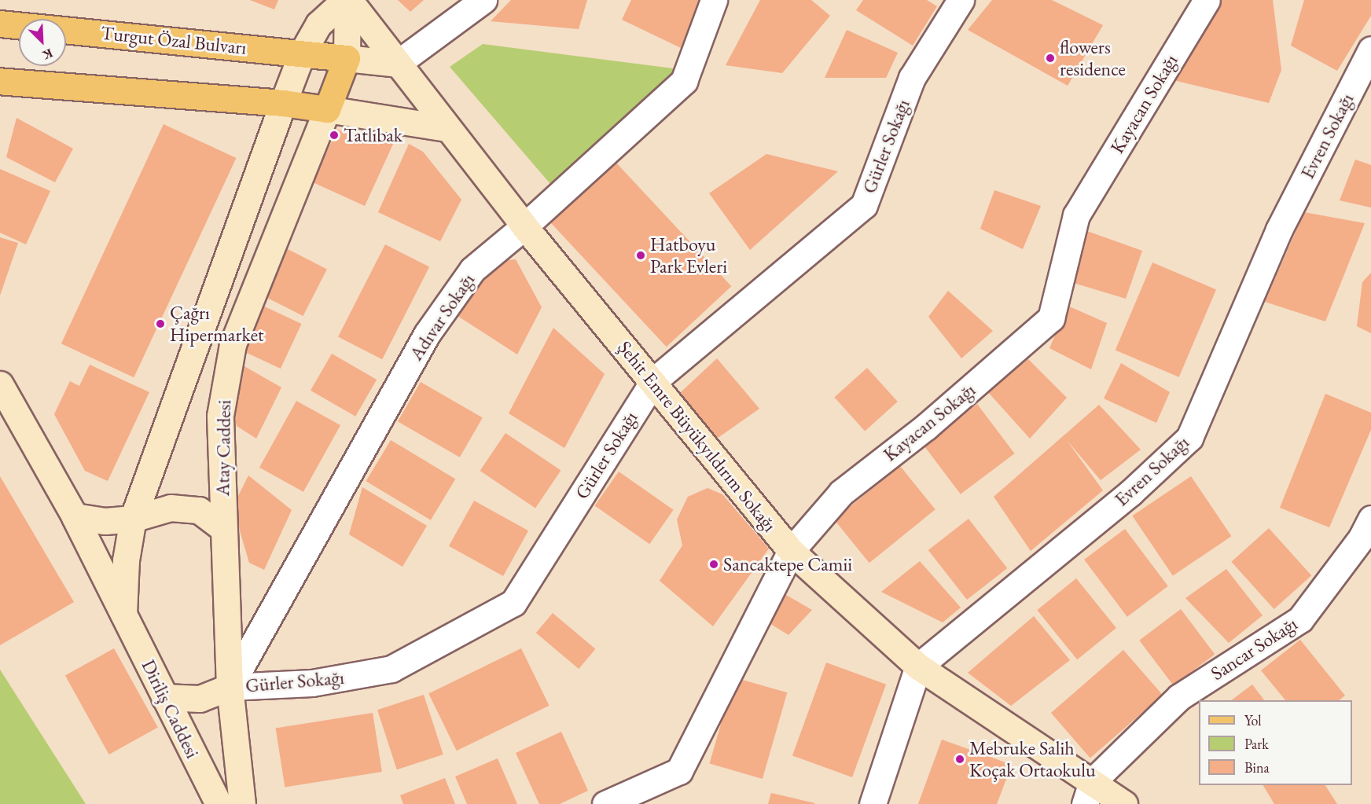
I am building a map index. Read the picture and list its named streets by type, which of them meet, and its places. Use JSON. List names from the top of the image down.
{
  "streets": {
    "main road": [
      "Turgut Özal Bulvarı",
      "Şehit Emre Büyükyıldırım Sokağı",
      "Atay Caddesi",
      "Diriliş Caddesi"
    ],
    "street": [
      "Kayacan Sokağı",
      "Evren Sokağı",
      "Gürler Sokağı",
      "Adıvar Sokağı",
      "Sancar Sokağı"
    ]
  },
  "crossings": [
    ["Turgut Özal Bulvarı", "Atay Caddesi"],
    ["Kayacan Sokağı", "Şehit Emre Büyükyıldırım Sokağı"],
    ["Evren Sokağı", "Şehit Emre Büyükyıldırım Sokağı"],
    ["Gürler Sokağı", "Adıvar Sokağı"],
    ["Gürler Sokağı", "Şehit Emre Büyükyıldırım Sokağı"],
    ["Gürler Sokağı", "Atay Caddesi"],
    ["Adıvar Sokağı", "Şehit Emre Büyükyıldırım Sokağı"],
    ["Adıvar Sokağı", "Atay Caddesi"],
    ["Şehit Emre Büyükyıldırım Sokağı", "Atay Caddesi"],
    ["Şehit Emre Büyükyıldırım Sokağı", "Sancar Sokağı"]
  ],
  "places": [
    "flowers residence",
    "Tatlıbak",
    "Hatboyu Park Evleri",
    "Çağrı Hipermarket",
    "Sancaktepe Camii",
    "Mebruke Salih Koçak Ortaokulu"
  ],
  "legend": ["Yol", "Park", "Bina"],
  "north": "bottom right"
}
